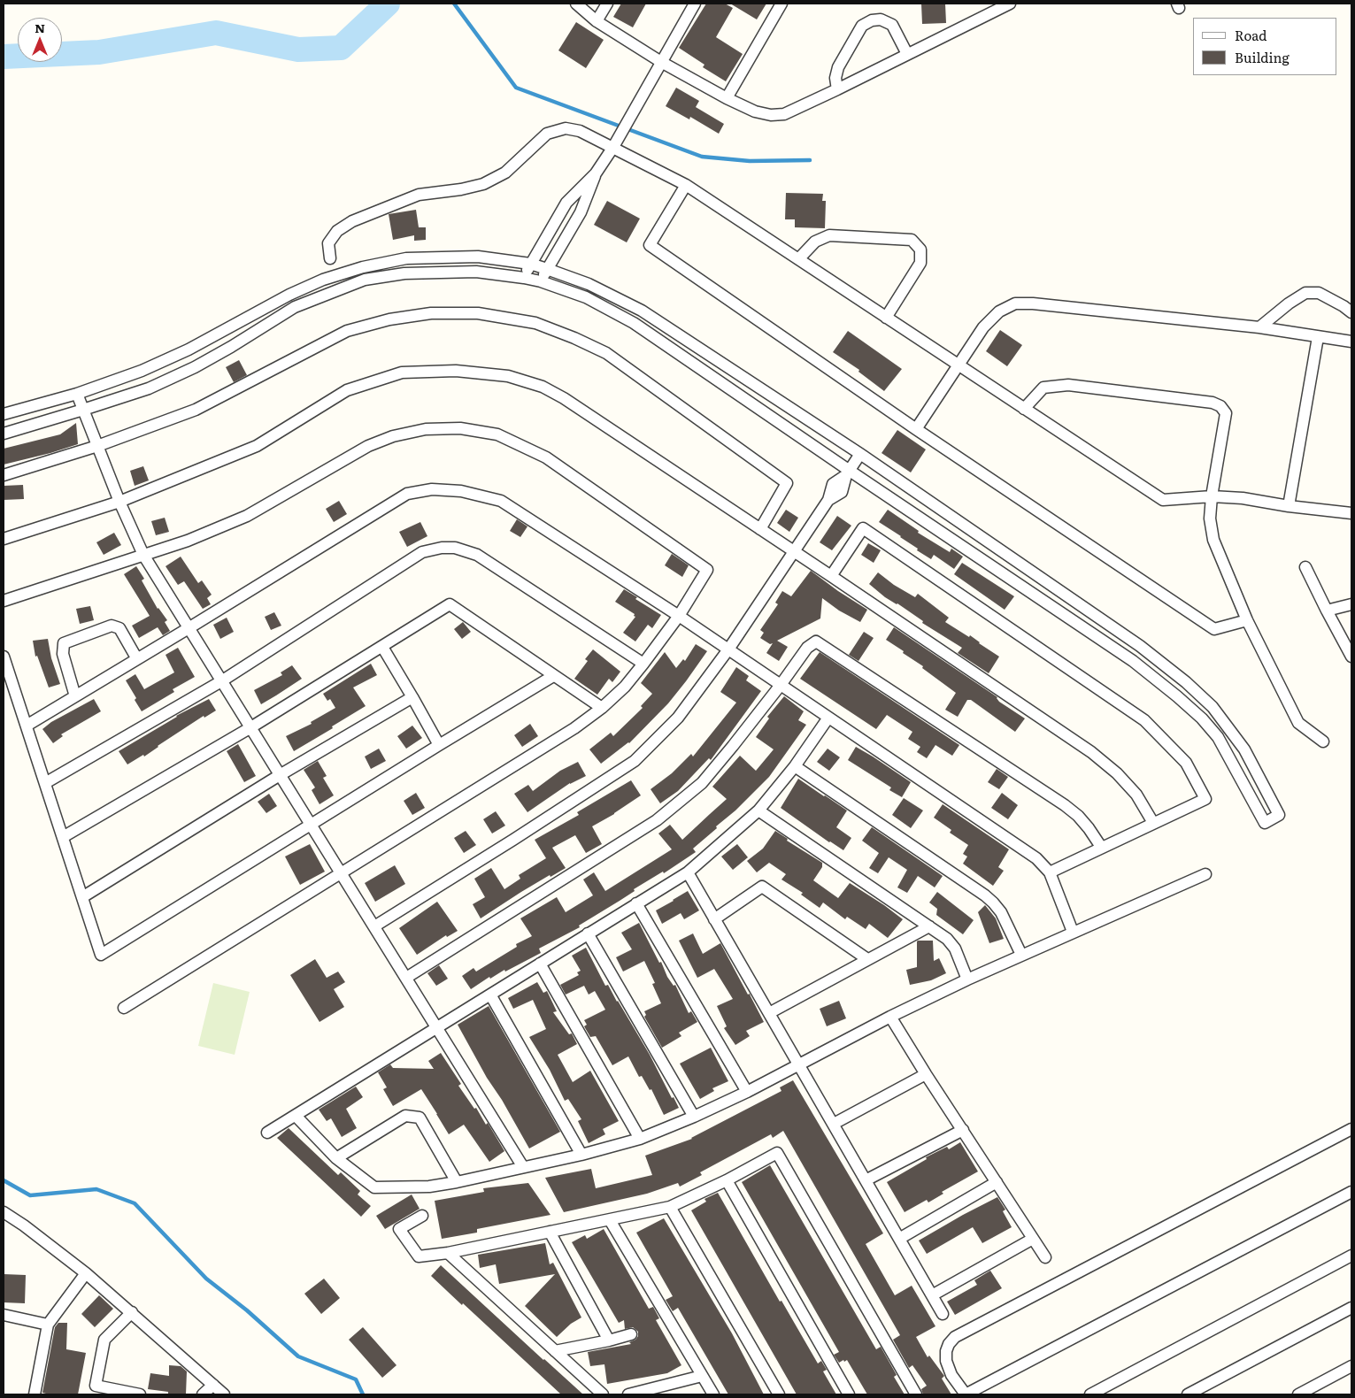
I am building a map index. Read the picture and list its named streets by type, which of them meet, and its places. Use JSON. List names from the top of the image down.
{
  "legend": ["Road", "Building"],
  "north": "top"
}
